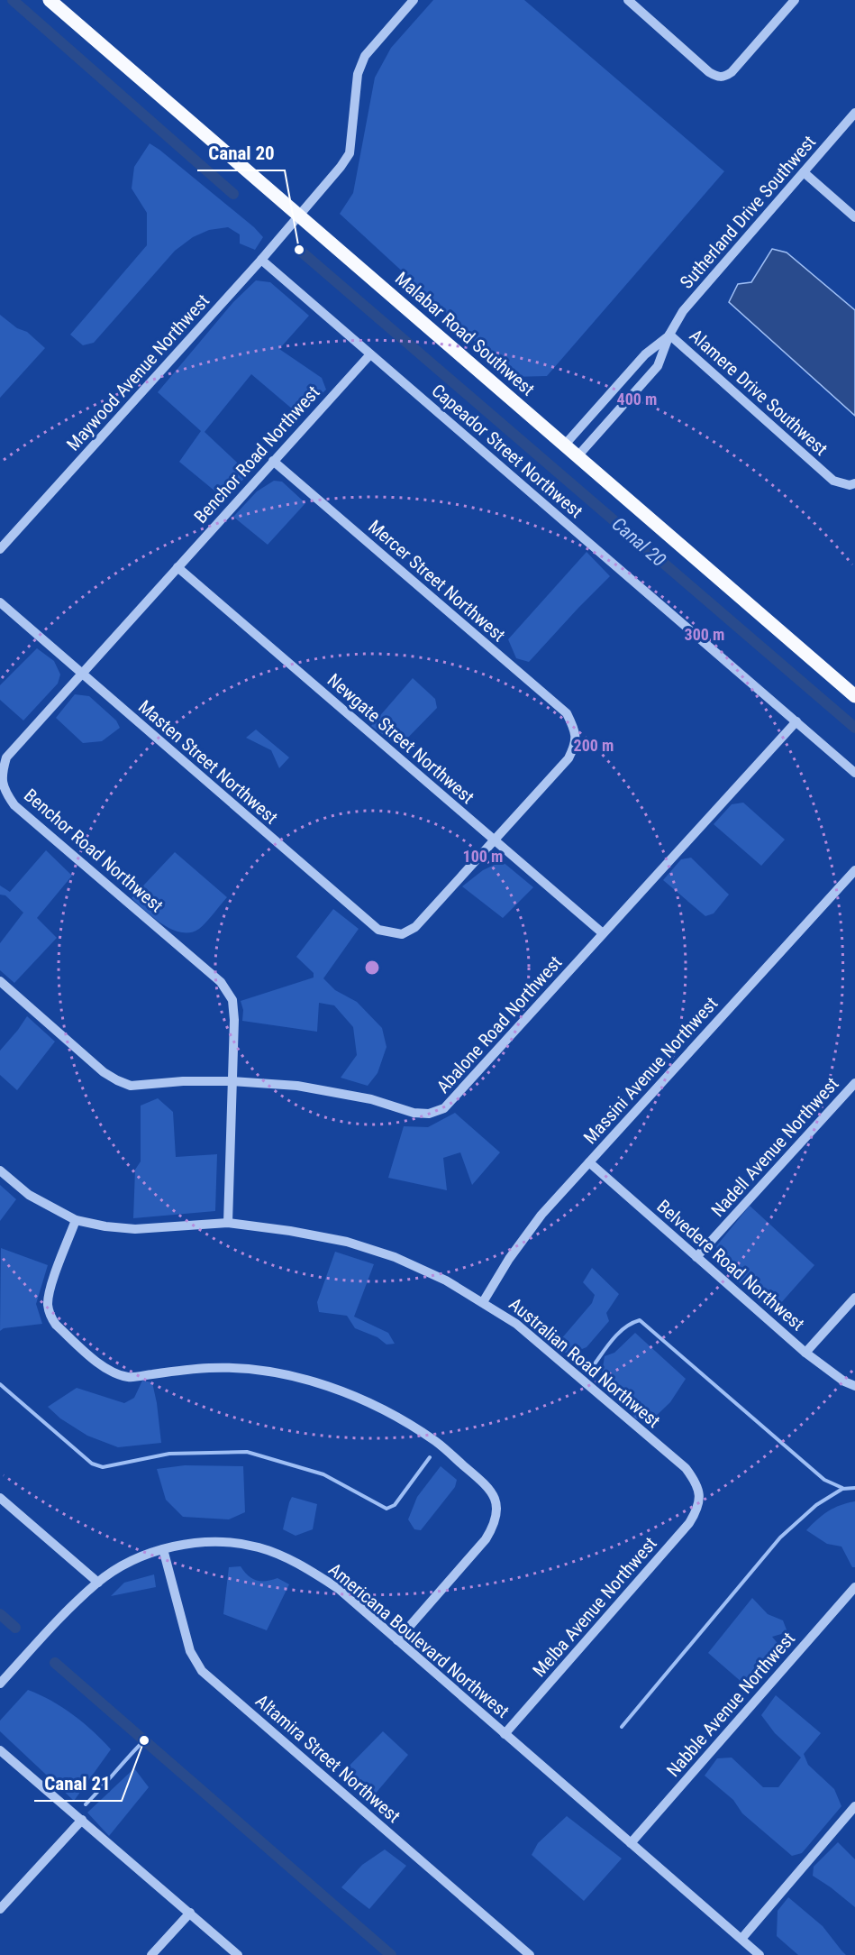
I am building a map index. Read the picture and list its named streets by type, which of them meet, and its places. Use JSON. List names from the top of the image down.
{
  "streets": {
    "main road": ["Malabar Road Southwest"],
    "street": [
      "Sutherland Drive Southwest",
      "Maywood Avenue Northwest",
      "Alamere Drive Southwest",
      "Capeador Street Northwest",
      "Benchor Road Northwest",
      "Mercer Street Northwest",
      "Newgate Street Northwest",
      "Masten Street Northwest",
      "Abalone Road Northwest",
      "Massini Avenue Northwest",
      "Nadell Avenue Northwest",
      "Belvedere Road Northwest",
      "Australian Road Northwest",
      "Melba Avenue Northwest",
      "Americana Boulevard Northwest",
      "Nabble Avenue Northwest",
      "Altamira Street Northwest"
    ]
  },
  "crossings": [
    ["Sutherland Drive Southwest", "Malabar Road Southwest"],
    ["Sutherland Drive Southwest", "Alamere Drive Southwest"],
    ["Malabar Road Southwest", "Maywood Avenue Northwest"],
    ["Maywood Avenue Northwest", "Capeador Street Northwest"],
    ["Capeador Street Northwest", "Benchor Road Northwest"],
    ["Capeador Street Northwest", "Abalone Road Northwest"],
    ["Benchor Road Northwest", "Mercer Street Northwest"],
    ["Benchor Road Northwest", "Newgate Street Northwest"],
    ["Benchor Road Northwest", "Masten Street Northwest"],
    ["Benchor Road Northwest", "Abalone Road Northwest"],
    ["Benchor Road Northwest", "Australian Road Northwest"],
    ["Mercer Street Northwest", "Newgate Street Northwest"],
    ["Mercer Street Northwest", "Masten Street Northwest"],
    ["Newgate Street Northwest", "Masten Street Northwest"],
    ["Newgate Street Northwest", "Abalone Road Northwest"],
    ["Massini Avenue Northwest", "Belvedere Road Northwest"],
    ["Massini Avenue Northwest", "Australian Road Northwest"],
    ["Nadell Avenue Northwest", "Belvedere Road Northwest"],
    ["Australian Road Northwest", "Melba Avenue Northwest"],
    ["Melba Avenue Northwest", "Americana Boulevard Northwest"],
    ["Americana Boulevard Northwest", "Nabble Avenue Northwest"],
    ["Americana Boulevard Northwest", "Altamira Street Northwest"]
  ],
  "water": ["Canal 20"],
  "places": ["Canal 20", "Canal 21"],
  "rings": [
    "400 m",
    "300 m",
    "200 m",
    "100 m"
  ]
}
